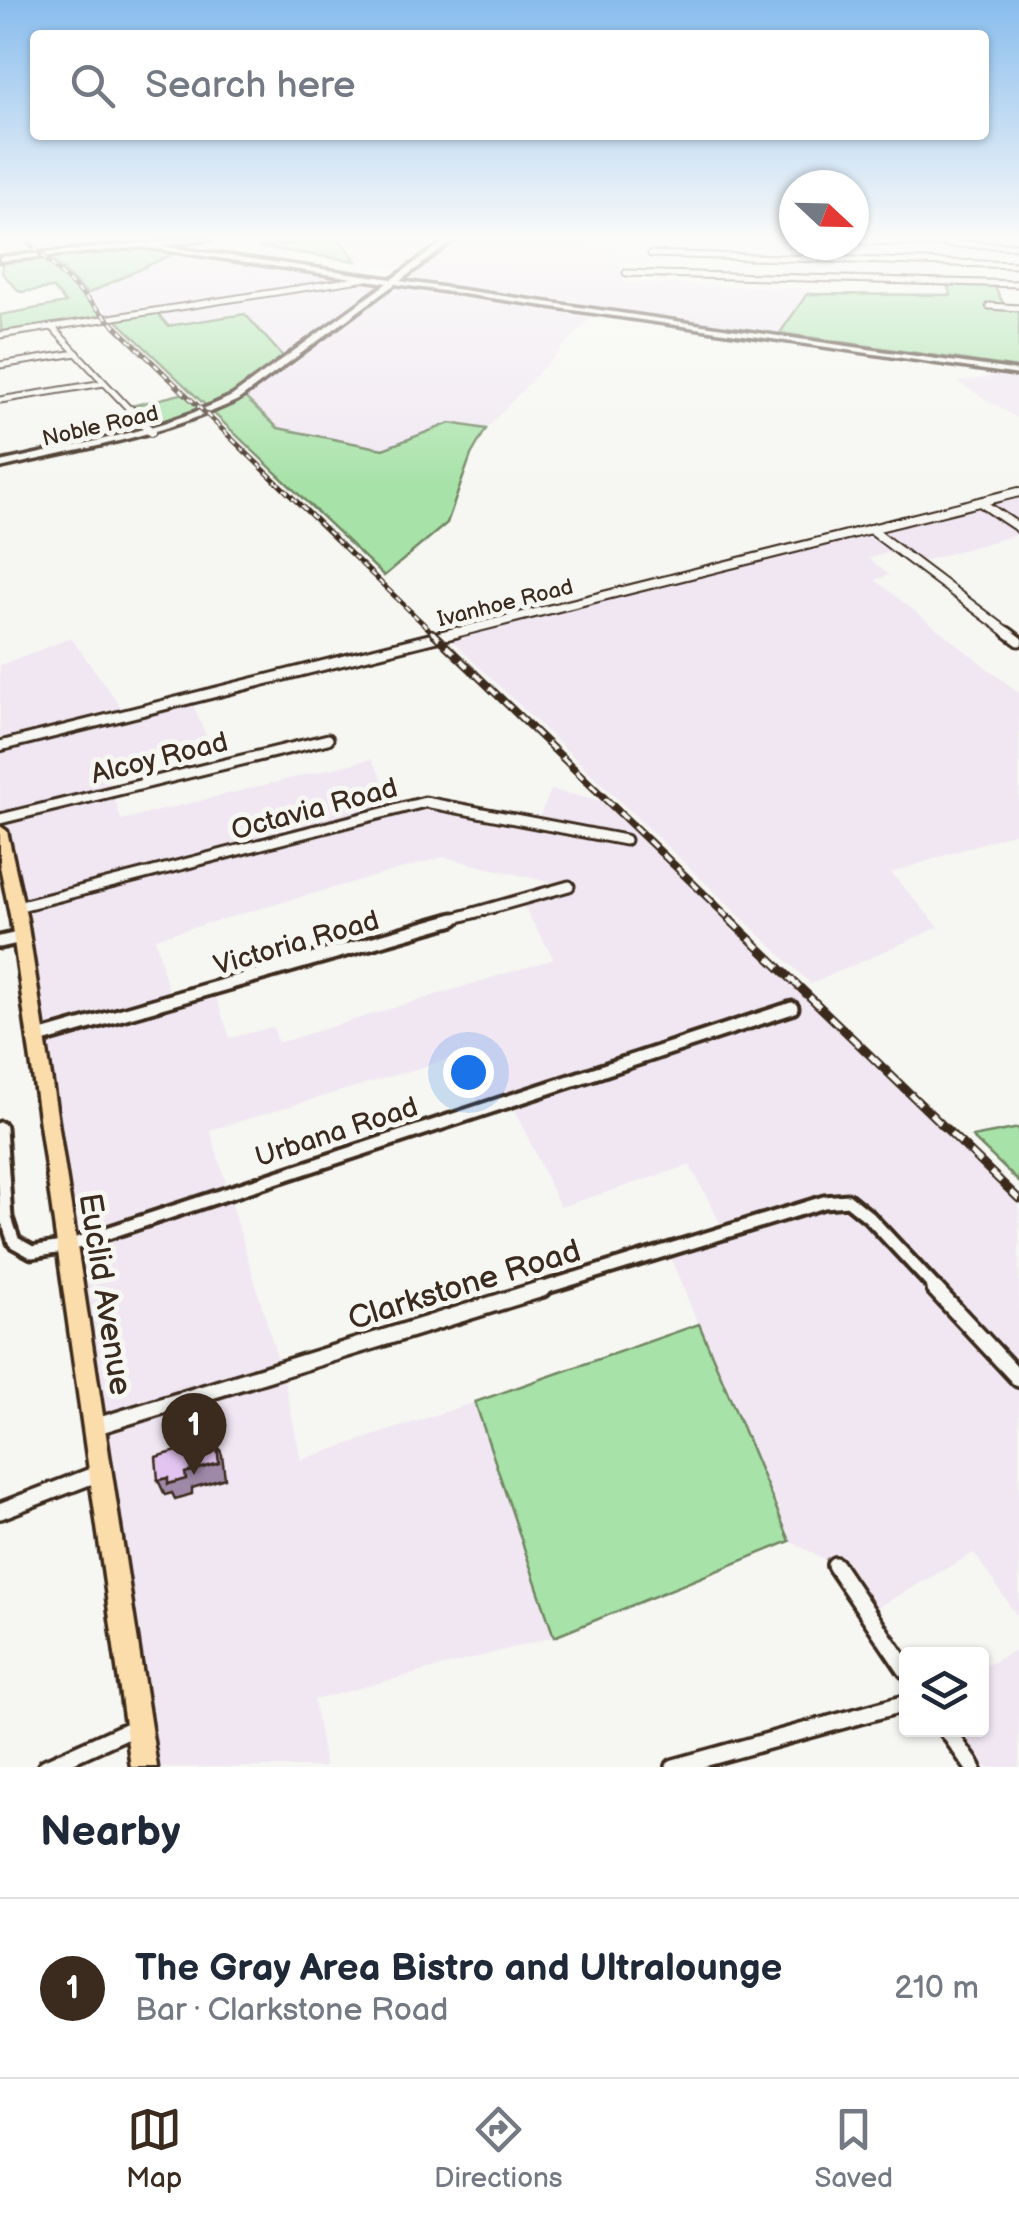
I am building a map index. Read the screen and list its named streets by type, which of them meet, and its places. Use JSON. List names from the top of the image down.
{
  "streets": {
    "main road": ["Euclid Avenue"],
    "street": [
      "Noble Road",
      "Ivanhoe Road",
      "Alcoy Road",
      "Octavia Road",
      "Victoria Road",
      "Urbana Road",
      "Clarkstone Road"
    ]
  },
  "crossings": [
    ["Octavia Road", "Euclid Avenue"],
    ["Victoria Road", "Euclid Avenue"],
    ["Urbana Road", "Euclid Avenue"],
    ["Clarkstone Road", "Euclid Avenue"]
  ],
  "north": "right",
  "page": {
    "search": "Search here",
    "pins": "1",
    "heading": "Nearby",
    "list": [
      {
        "mark": "1",
        "name": "The Gray Area Bistro and Ultralounge",
        "note": "Bar · Clarkstone Road",
        "value": "210 m"
      }
    ],
    "nav": ["Map", "Directions", "Saved"]
  }
}
